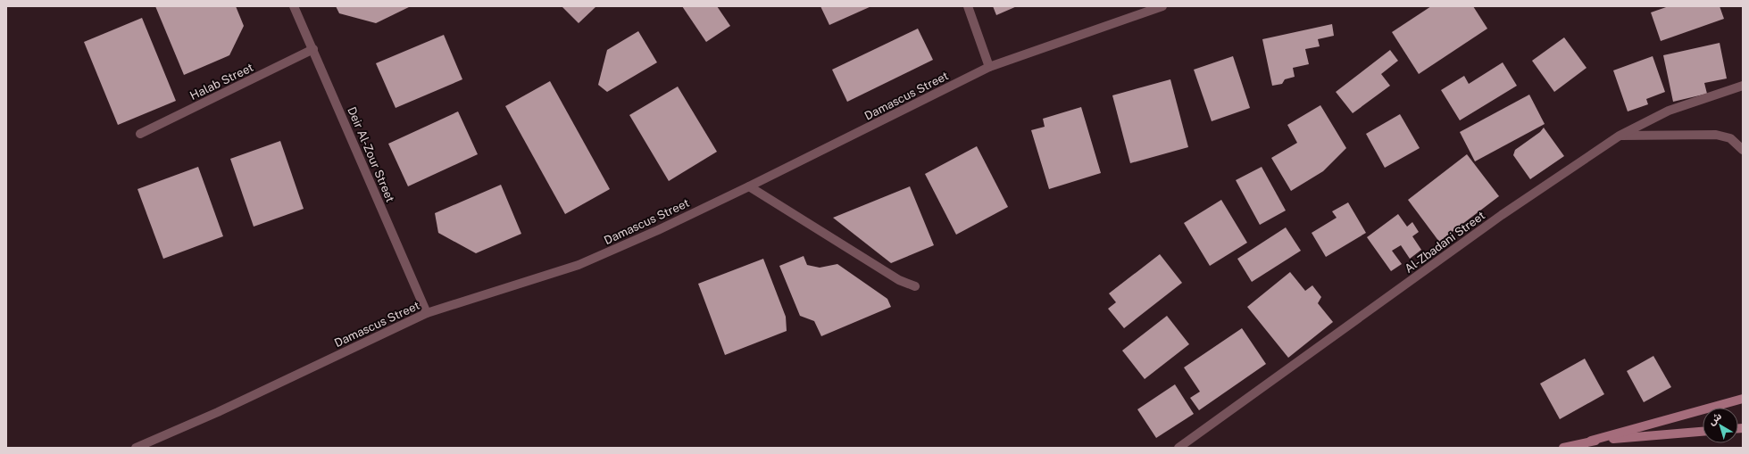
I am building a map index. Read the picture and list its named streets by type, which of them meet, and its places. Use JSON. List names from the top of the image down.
{
  "streets": {
    "street": [
      "Halab Street",
      "Damascus Street",
      "Deir Al-Zour Street",
      "Al-Zbadani Street"
    ]
  },
  "crossings": [
    ["Halab Street", "Deir Al-Zour Street"],
    ["Damascus Street", "Deir Al-Zour Street"]
  ],
  "north": "top left"
}
